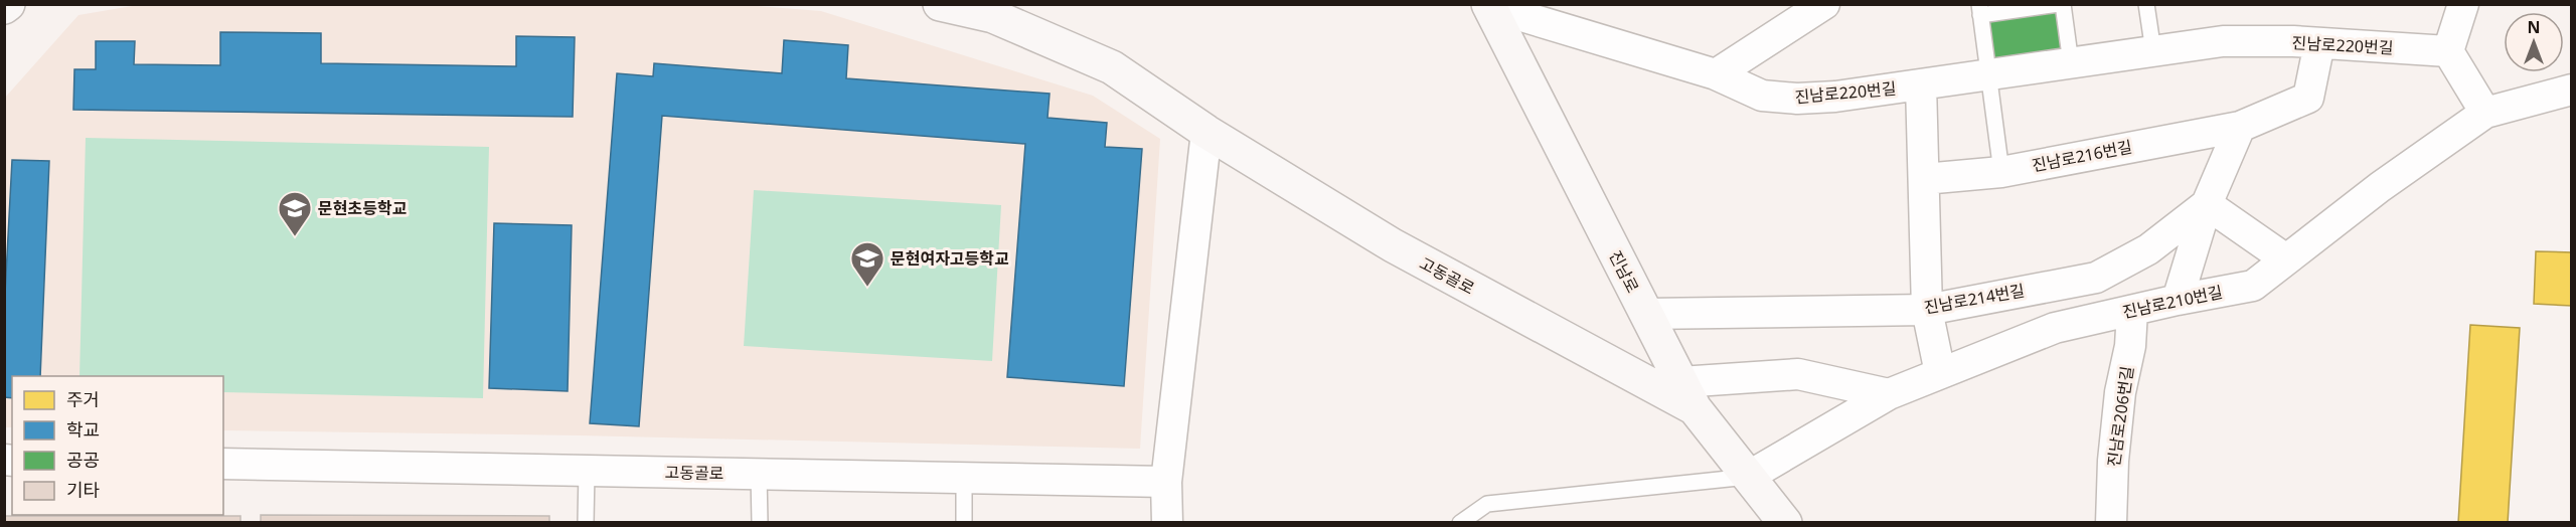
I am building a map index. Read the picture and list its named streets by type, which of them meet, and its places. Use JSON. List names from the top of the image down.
{
  "streets": {
    "street": [
      "진남로220번길",
      "진남로216번길",
      "진남로",
      "고동골로",
      "진남로214번길",
      "진남로210번길",
      "진남로206번길"
    ]
  },
  "crossings": [
    ["진남로220번길", "진남로216번길"],
    ["진남로220번길", "진남로"],
    ["진남로", "고동골로"],
    ["진남로", "진남로214번길"],
    ["진남로", "진남로210번길"],
    ["진남로210번길", "진남로206번길"]
  ],
  "places": {
    "school or university": ["문현초등학교", "문현여자고등학교"]
  },
  "legend": [
    "주거",
    "학교",
    "공공",
    "기타"
  ],
  "north": "top"
}
